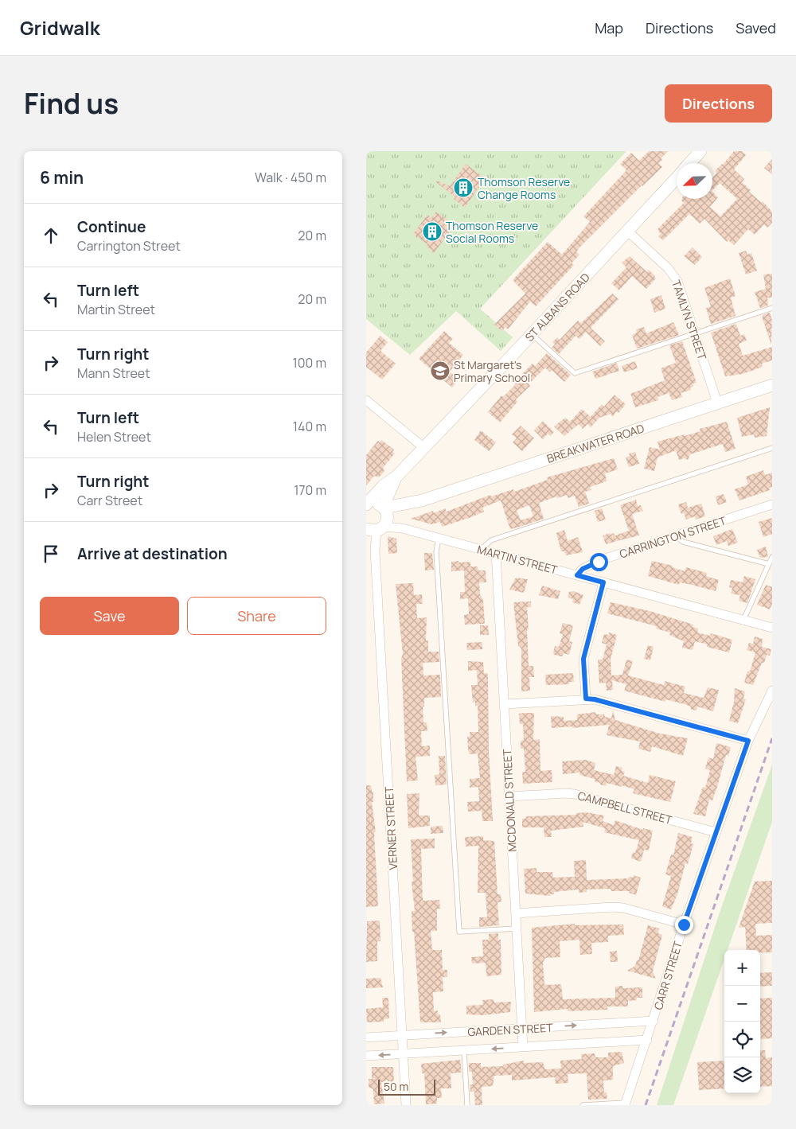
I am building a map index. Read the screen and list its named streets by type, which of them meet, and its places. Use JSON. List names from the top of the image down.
{
  "streets": {
    "street": [
      "ST ALBANS ROAD",
      "TAMLYN STREET",
      "BREAKWATER ROAD",
      "CARRINGTON STREET",
      "MARTIN STREET",
      "MCDONALD STREET",
      "CAMPBELL STREET",
      "VERNER STREET",
      "CARR STREET",
      "GARDEN STREET"
    ]
  },
  "crossings": [
    ["ST ALBANS ROAD", "TAMLYN STREET"],
    ["ST ALBANS ROAD", "BREAKWATER ROAD"],
    ["ST ALBANS ROAD", "MARTIN STREET"],
    ["ST ALBANS ROAD", "VERNER STREET"],
    ["TAMLYN STREET", "BREAKWATER ROAD"],
    ["BREAKWATER ROAD", "MARTIN STREET"],
    ["BREAKWATER ROAD", "VERNER STREET"],
    ["CARRINGTON STREET", "MARTIN STREET"],
    ["MARTIN STREET", "MCDONALD STREET"],
    ["MARTIN STREET", "VERNER STREET"],
    ["MCDONALD STREET", "CAMPBELL STREET"],
    ["MCDONALD STREET", "GARDEN STREET"],
    ["CAMPBELL STREET", "CARR STREET"],
    ["VERNER STREET", "GARDEN STREET"],
    ["CARR STREET", "GARDEN STREET"]
  ],
  "places": {
    "building": ["Thomson Reserve Change Rooms", "Thomson Reserve Social Rooms"],
    "school or university": ["St Margaret's Primary School"]
  },
  "scale_bar": "50 m",
  "north": "bottom left",
  "page": {
    "header": "Gridwalk",
    "nav": ["Map", "Directions", "Saved"],
    "title": "Find us",
    "buttons": [
      "Directions",
      ["Save", "Share"]
    ],
    "heading": ["6 min", "Walk · 450 m"],
    "list": [
      ["Continue", "Carrington Street", "20 m"],
      ["Turn left", "Martin Street", "20 m"],
      ["Turn right", "Mann Street", "100 m"],
      ["Turn left", "Helen Street", "140 m"],
      ["Turn right", "Carr Street", "170 m"],
      "Arrive at destination"
    ],
    "map_buttons": ["+", "−"],
    "scale": "50 m"
  }
}
